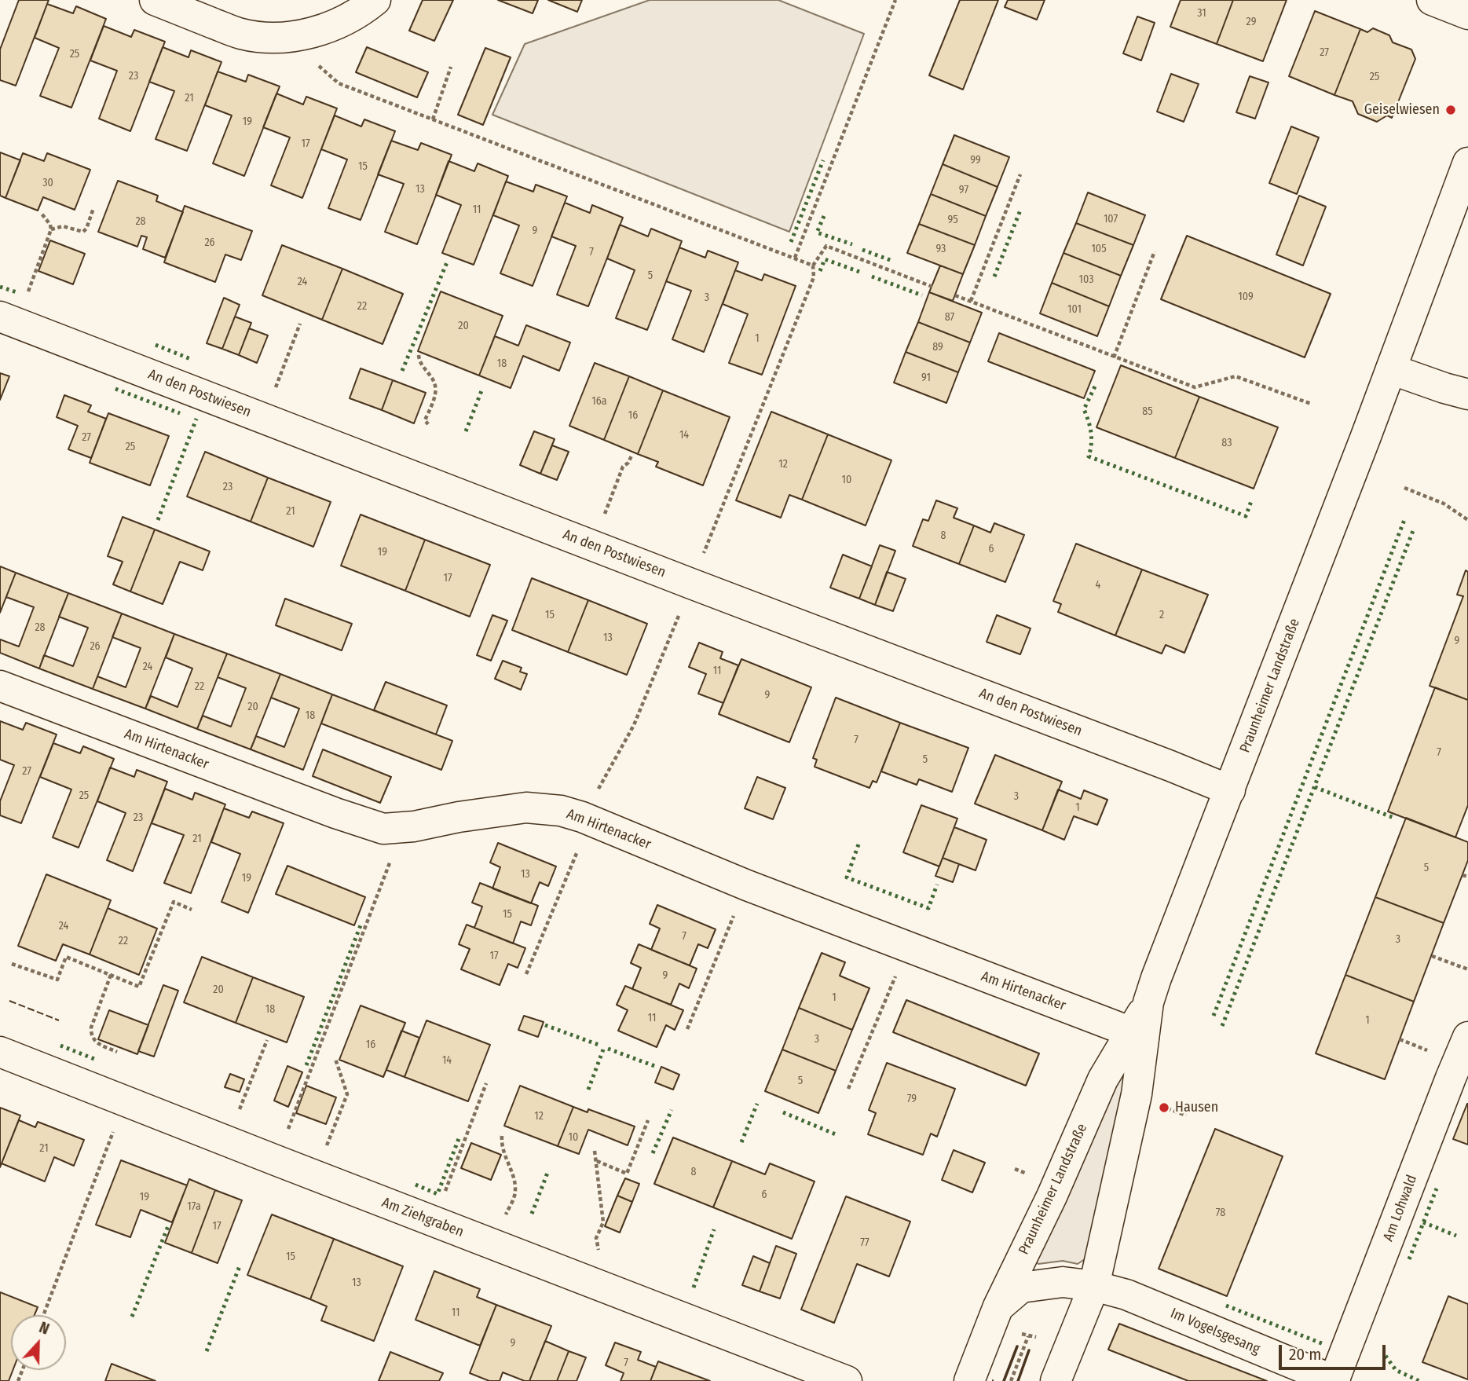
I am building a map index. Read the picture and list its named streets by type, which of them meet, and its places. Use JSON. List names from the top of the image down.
{
  "streets": {
    "street": [
      "An den Postwiesen",
      "Praunheimer Landstraße",
      "Am Hirtenacker",
      "Am Lohwald",
      "Am Ziehgraben",
      "Im Vogelsgesang"
    ]
  },
  "crossings": [
    ["An den Postwiesen", "Praunheimer Landstraße"],
    ["Praunheimer Landstraße", "Am Hirtenacker"],
    ["Praunheimer Landstraße", "Im Vogelsgesang"],
    ["Am Lohwald", "Im Vogelsgesang"]
  ],
  "places": ["Geiselwiesen", "Hausen"],
  "house_numbers": [
    "31",
    "29",
    "27",
    "25",
    "23",
    "25",
    "21",
    "19",
    "17",
    "99",
    "15",
    "30",
    "13",
    "97",
    "11",
    "107",
    "95",
    "28",
    "9",
    "26",
    "93",
    "105",
    "7",
    "5",
    "103",
    "24",
    "109",
    "3",
    "22",
    "101",
    "87",
    "20",
    "1",
    "89",
    "18",
    "91",
    "16a",
    "85",
    "16",
    "14",
    "27",
    "83",
    "25",
    "12",
    "10",
    "23",
    "21",
    "8",
    "6",
    "19",
    "17",
    "4",
    "15",
    "2",
    "28",
    "13",
    "9",
    "26",
    "24",
    "11",
    "22",
    "9",
    "20",
    "18",
    "7",
    "7",
    "5",
    "27",
    "25",
    "3",
    "1",
    "23",
    "21",
    "5",
    "13",
    "19",
    "15",
    "24",
    "7",
    "3",
    "22",
    "17",
    "9",
    "20",
    "1",
    "18",
    "11",
    "1",
    "3",
    "16",
    "14",
    "5",
    "79",
    "12",
    "10",
    "21",
    "8",
    "6",
    "19",
    "17a",
    "78",
    "17",
    "77",
    "15",
    "13",
    "11",
    "9",
    "7"
  ],
  "scale_bar": "20 m",
  "north": "top"
}
